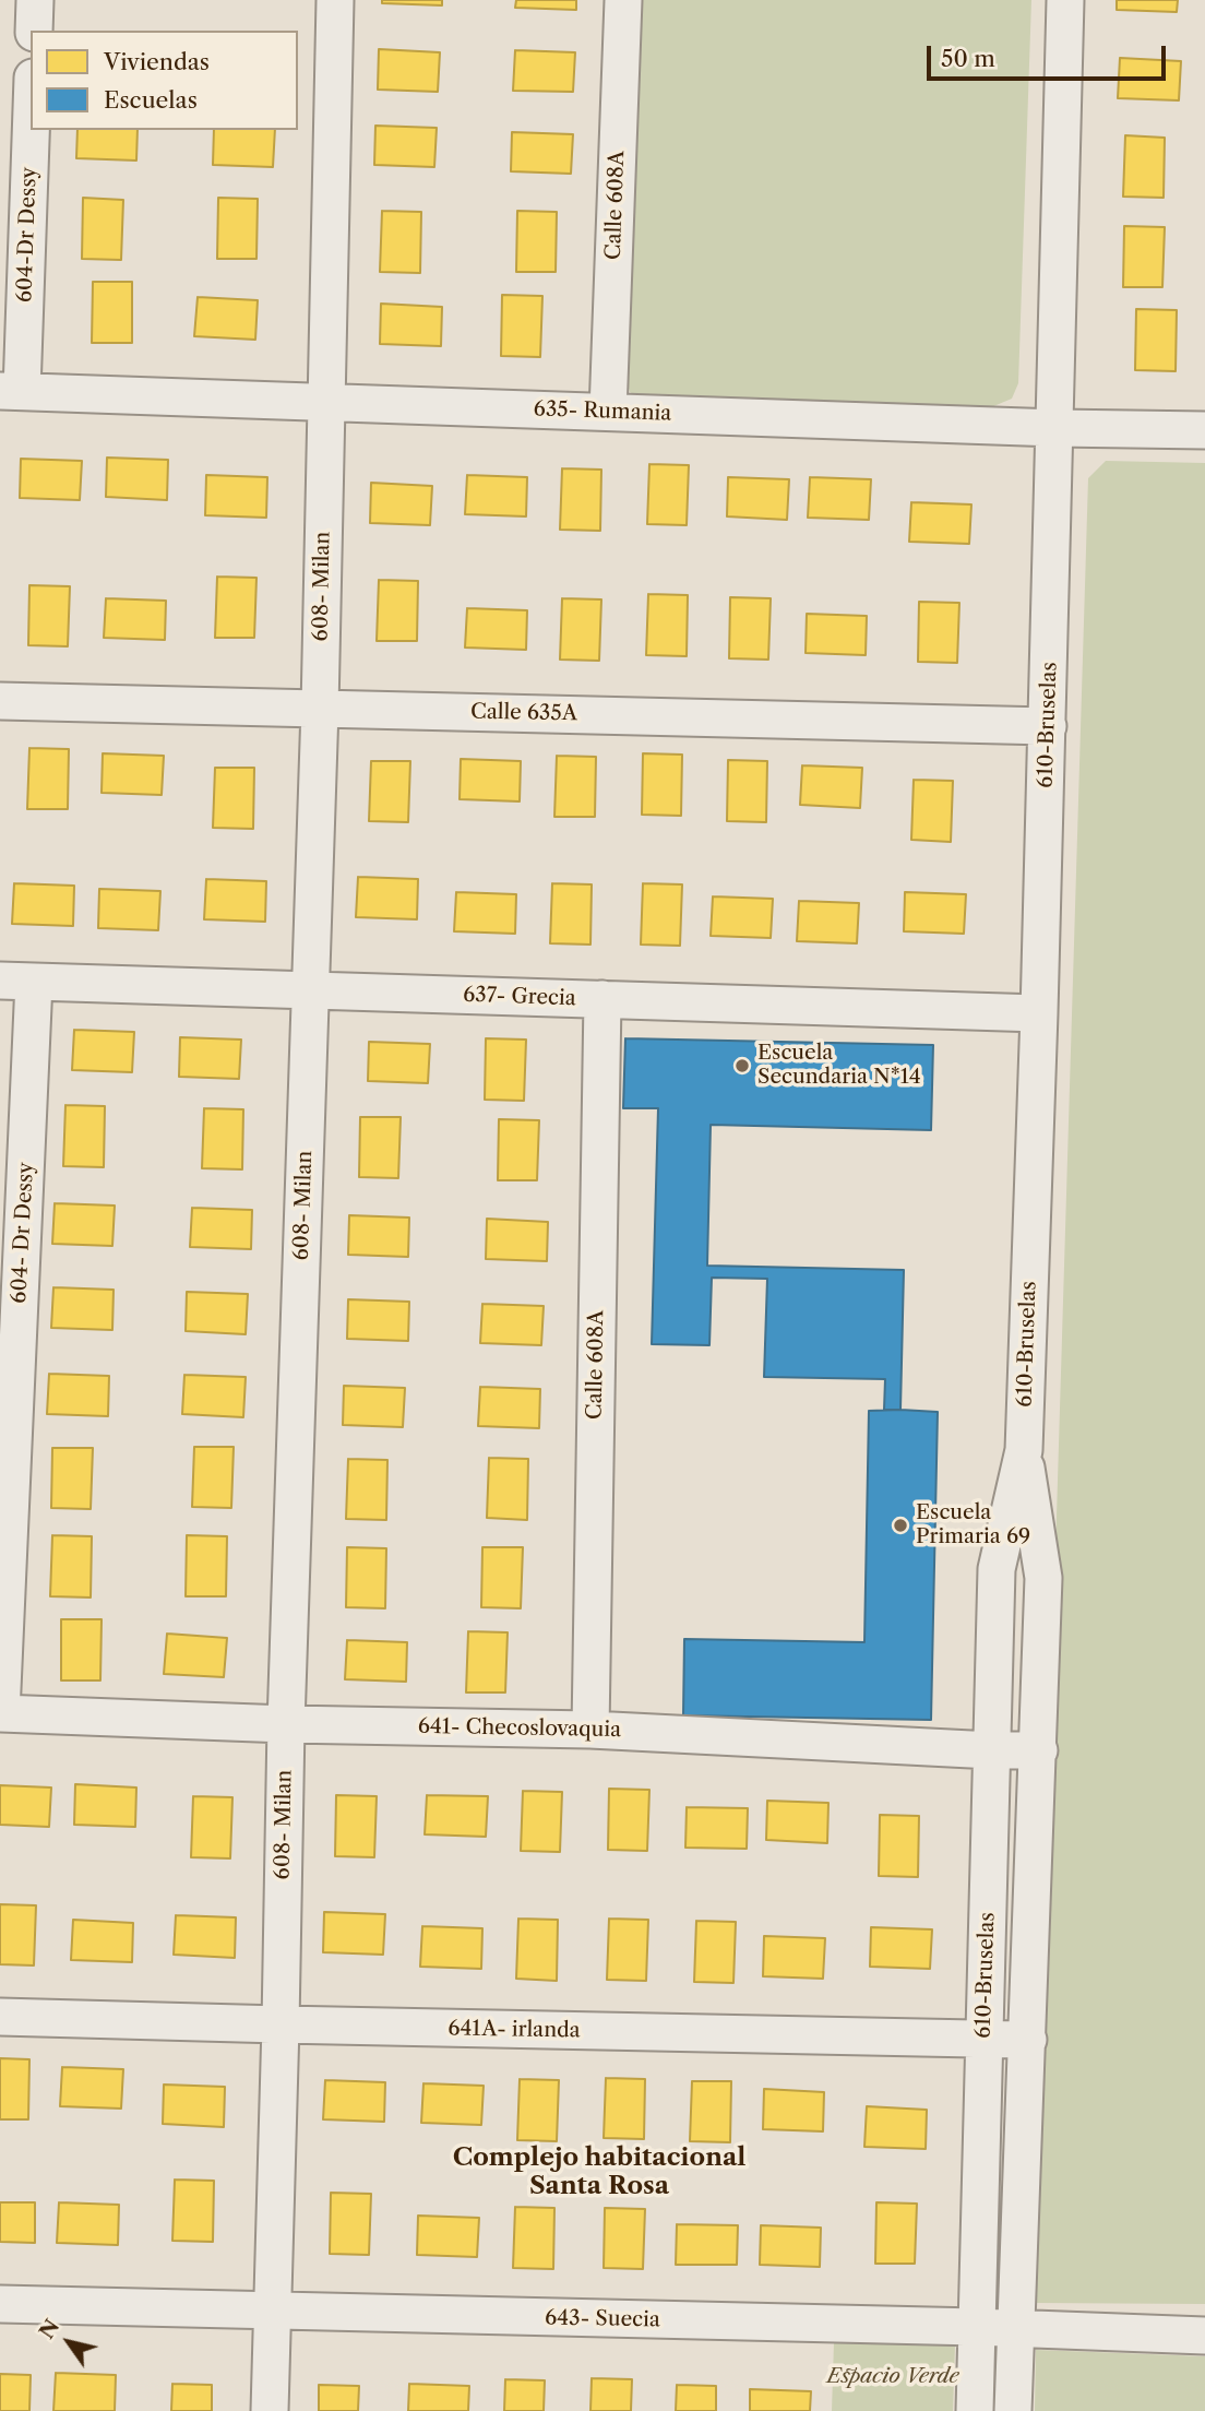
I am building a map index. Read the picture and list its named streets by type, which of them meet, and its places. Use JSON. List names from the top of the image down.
{
  "streets": {
    "street": [
      "Calle 608A",
      "604-Dr Dessy",
      "635- Rumania",
      "608- Milan",
      "Calle 635A",
      "610-Bruselas",
      "637- Grecia",
      "604- Dr Dessy",
      "641- Checoslovaquia",
      "641A- irlanda",
      "643- Suecia"
    ]
  },
  "crossings": [
    ["Calle 608A", "635- Rumania"],
    ["Calle 608A", "637- Grecia"],
    ["Calle 608A", "641- Checoslovaquia"],
    ["604-Dr Dessy", "635- Rumania"],
    ["635- Rumania", "608- Milan"],
    ["635- Rumania", "610-Bruselas"],
    ["608- Milan", "Calle 635A"],
    ["608- Milan", "637- Grecia"],
    ["608- Milan", "641- Checoslovaquia"],
    ["608- Milan", "641A- irlanda"],
    ["608- Milan", "643- Suecia"],
    ["Calle 635A", "610-Bruselas"],
    ["610-Bruselas", "637- Grecia"],
    ["610-Bruselas", "641- Checoslovaquia"],
    ["610-Bruselas", "641A- irlanda"],
    ["610-Bruselas", "643- Suecia"],
    ["637- Grecia", "604- Dr Dessy"],
    ["604- Dr Dessy", "641- Checoslovaquia"]
  ],
  "districts": ["Complejo habitacional Santa Rosa"],
  "parks": ["Espacio Verde"],
  "places": ["Escuela Secundaria N*14", "Escuela Primaria 69"],
  "legend": ["Viviendas", "Escuelas"],
  "scale_bar": "50 m",
  "north": "top left"
}
